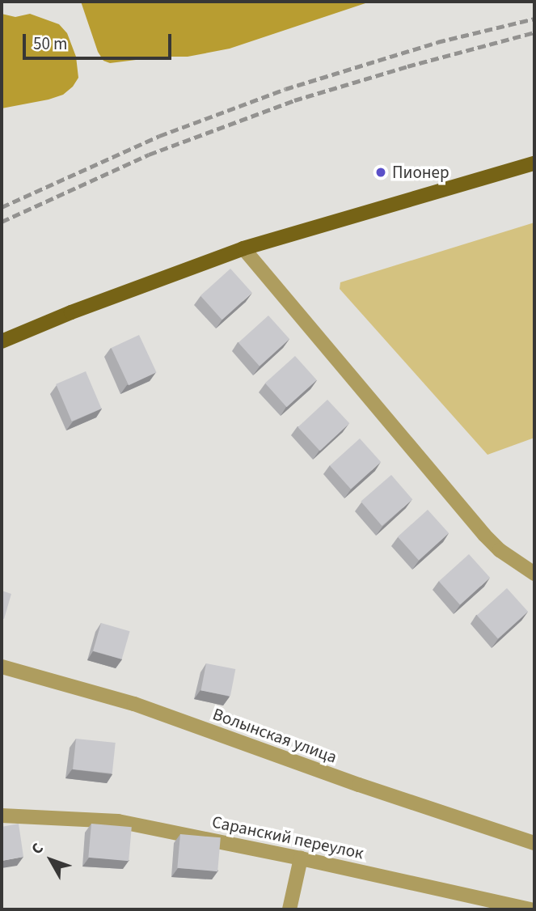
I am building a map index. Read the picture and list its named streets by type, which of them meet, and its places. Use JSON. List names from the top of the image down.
{
  "streets": {
    "street": ["Волынская улица", "Саранский переулок"]
  },
  "places": ["Пионер"],
  "scale_bar": "50 m",
  "north": "top left"
}
